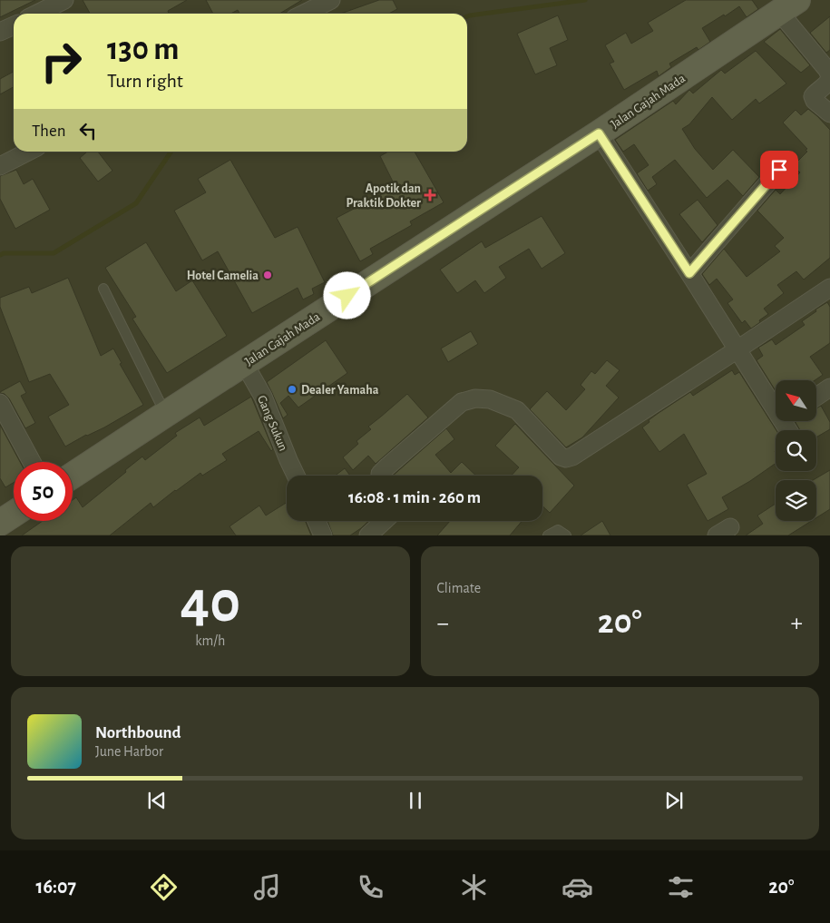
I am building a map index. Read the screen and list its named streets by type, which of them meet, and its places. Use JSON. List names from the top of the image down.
{
  "streets": {
    "main road": ["Jalan Gajah Mada"],
    "street": ["Gang Sukun"]
  },
  "crossings": [
    ["Jalan Gajah Mada", "Gang Sukun"]
  ],
  "places": {
    "health": ["Apotik dan Praktik Dokter"],
    "other": ["Hotel Camelia", "Dealer Yamaha"]
  },
  "north": "top left",
  "page": {
    "turn": ["130 m", "Turn right"],
    "then": "Then",
    "limit": "50",
    "trip": "16:08 · 1 min · 260 m",
    "tile": [
      ["40", "km/h"],
      "Climate"
    ],
    "heat": ["−", "20°", "+"],
    "song": ["Northbound", "June Harbor"],
    "tabs": ["16:07", "20°"]
  }
}
